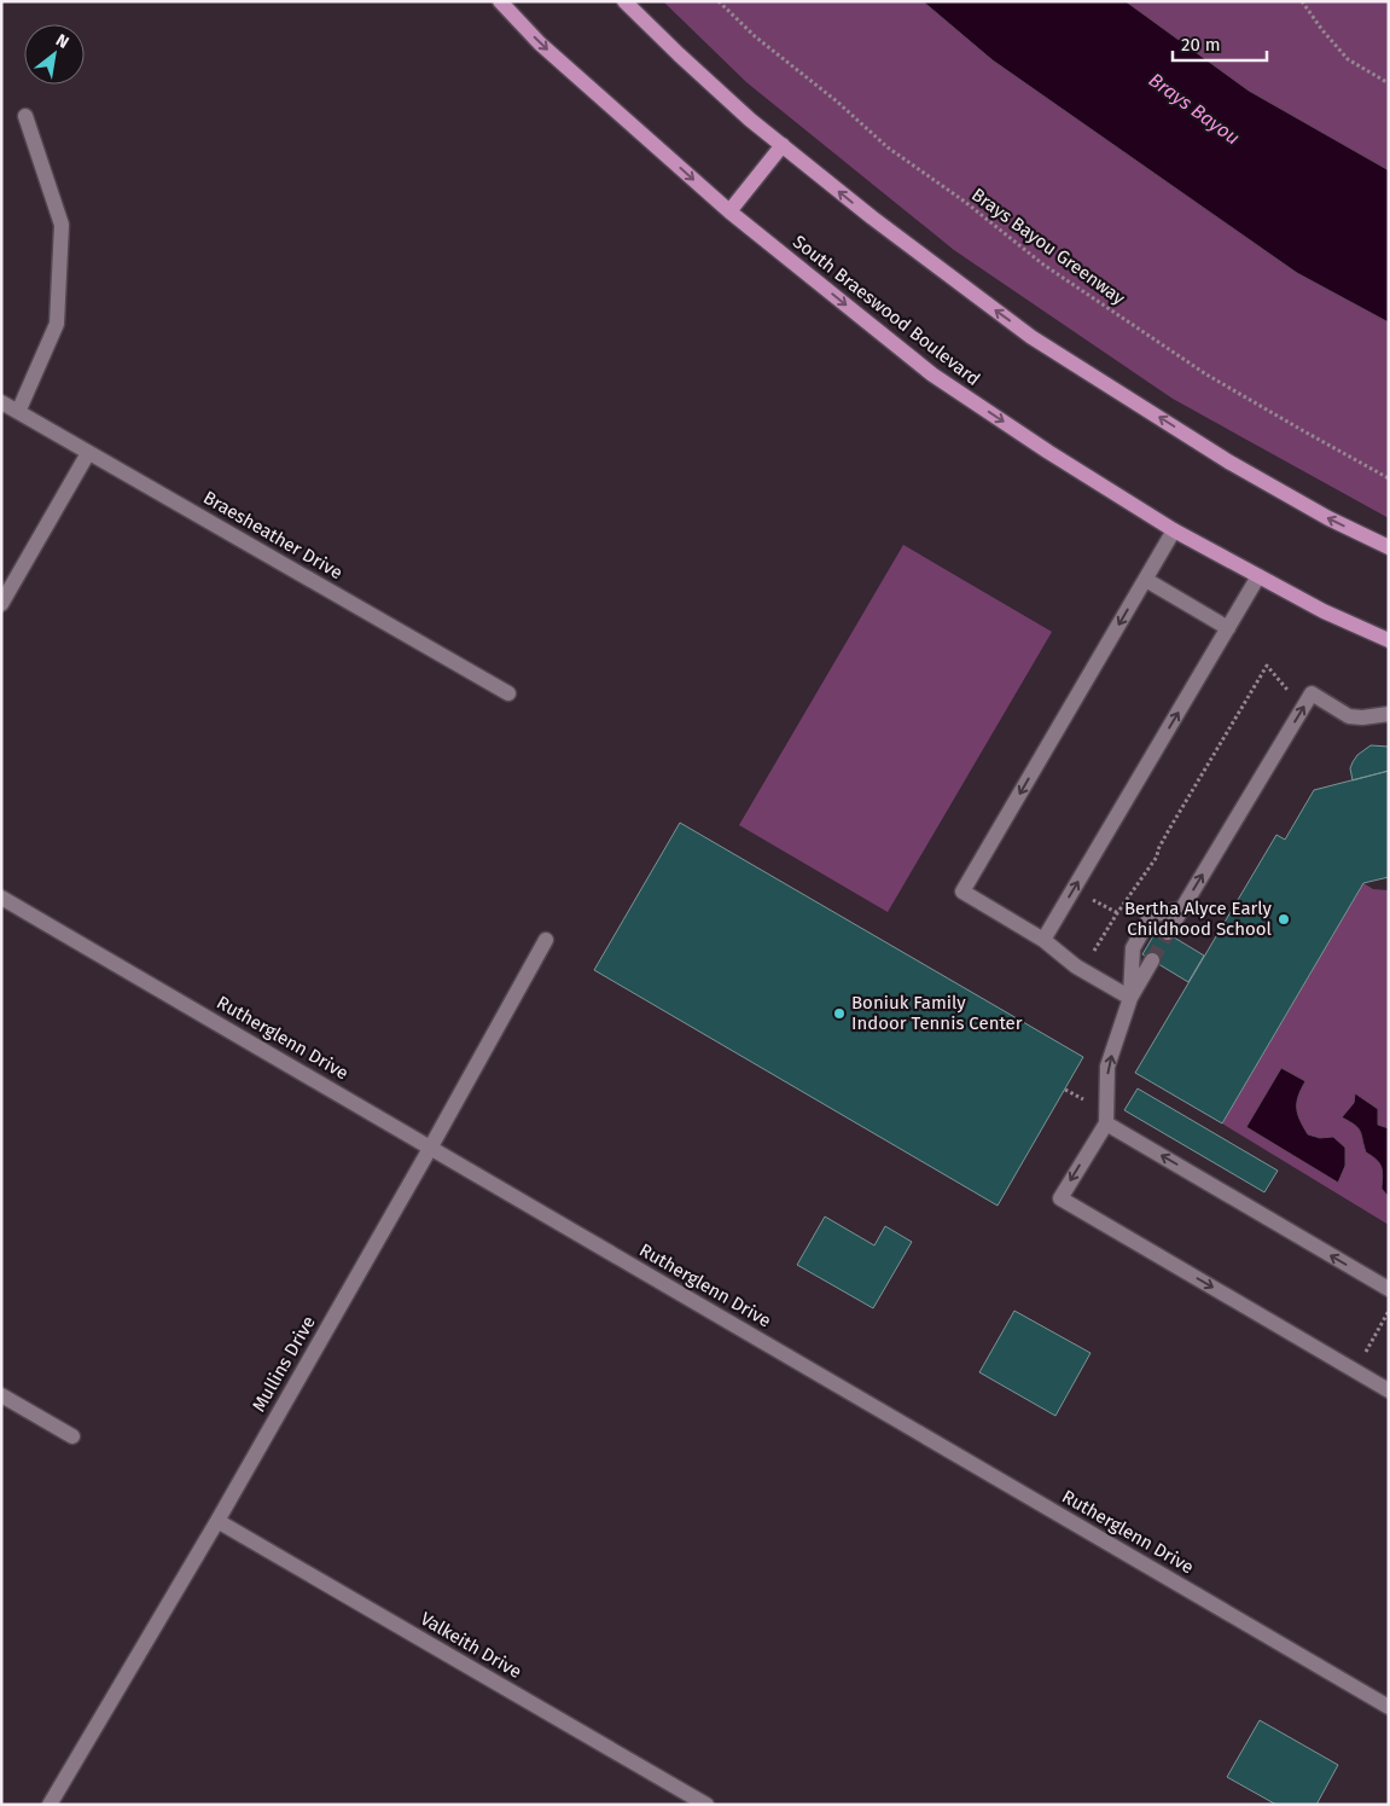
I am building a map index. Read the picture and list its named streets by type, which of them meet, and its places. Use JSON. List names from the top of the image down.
{
  "streets": {
    "main road": ["South Braeswood Boulevard"],
    "street": [
      "Braesheather Drive",
      "Rutherglenn Drive",
      "Mullins Drive",
      "Valkeith Drive"
    ],
    "path": ["Brays Bayou Greenway"]
  },
  "crossings": [
    ["Rutherglenn Drive", "Mullins Drive"],
    ["Mullins Drive", "Valkeith Drive"]
  ],
  "water": ["Brays Bayou"],
  "places": ["Bertha Alyce Early Childhood School", "Boniuk Family Indoor Tennis Center"],
  "scale_bar": "20 m",
  "north": "top right"
}
